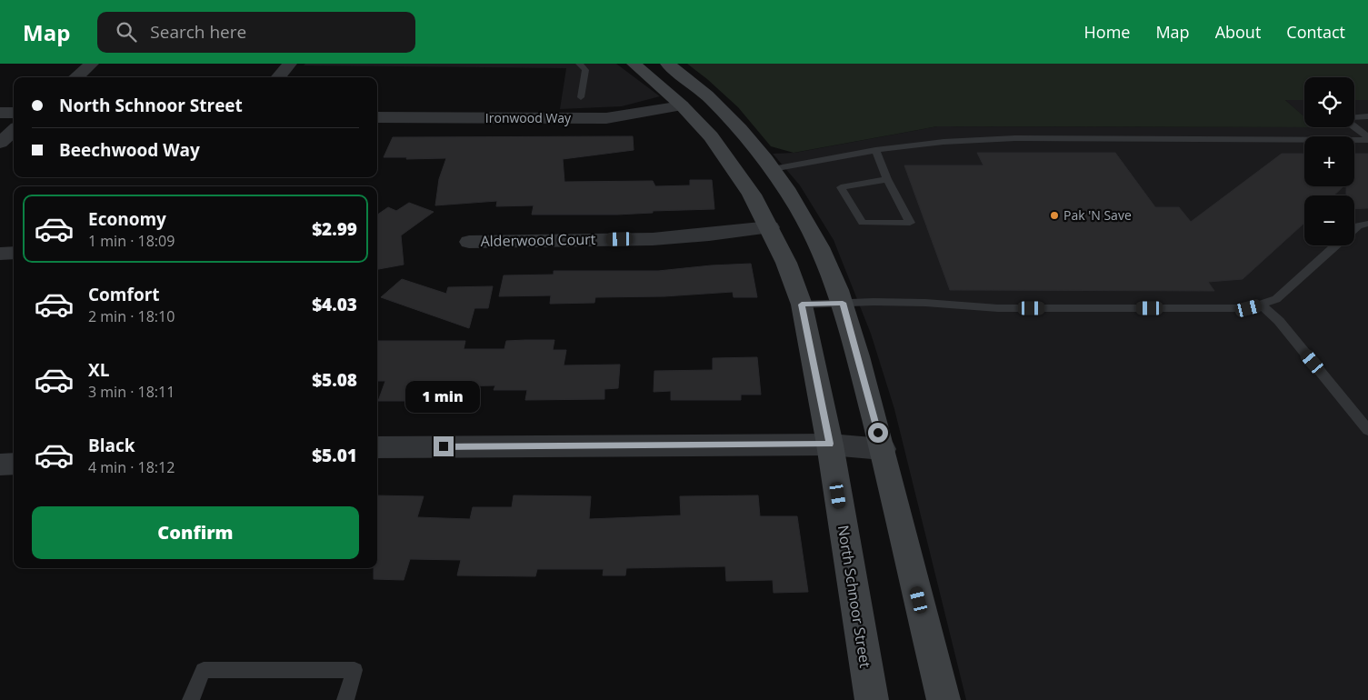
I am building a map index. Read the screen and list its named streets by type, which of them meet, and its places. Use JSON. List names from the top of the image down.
{
  "streets": {
    "street": ["Ironwood Way", "Alderwood Court", "North Schnoor Street"]
  },
  "crossings": [
    ["Ironwood Way", "North Schnoor Street"],
    ["Alderwood Court", "North Schnoor Street"]
  ],
  "places": ["Pak 'N Save"],
  "page": {
    "header": "Map",
    "search": "Search here",
    "nav": [
      "Home",
      "Map",
      "About",
      "Contact"
    ],
    "map_buttons": ["+", "−"],
    "banner": ["North Schnoor Street", "Beechwood Way"],
    "list": [
      {
        "name": "Economy",
        "note": "1 min · 18:09",
        "value": "$2.99"
      },
      {
        "name": "Comfort",
        "note": "2 min · 18:10",
        "value": "$4.03"
      },
      {
        "name": "XL",
        "note": "3 min · 18:11",
        "value": "$5.08"
      },
      {
        "name": "Black",
        "note": "4 min · 18:12",
        "value": "$5.01"
      }
    ],
    "bubble": "1 min",
    "buttons": "Confirm"
  }
}
